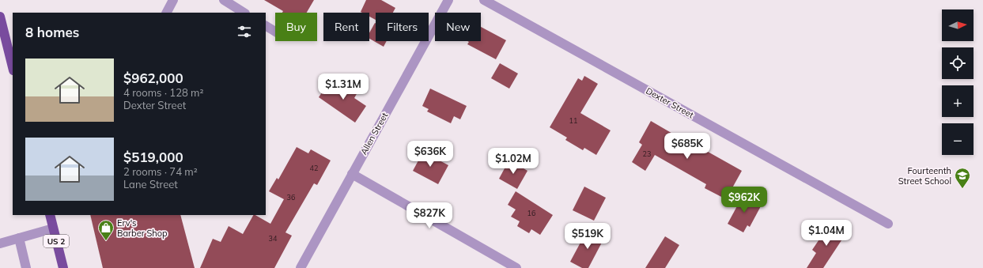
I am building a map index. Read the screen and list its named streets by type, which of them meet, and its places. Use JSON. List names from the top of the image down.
{
  "streets": {
    "main road": ["US 2"],
    "street": ["Dexter Street", "Allen Street"]
  },
  "places": {
    "school or university": ["Fourteenth Street School"],
    "shop": ["Erv's Barber Shop"]
  },
  "house_numbers": [
    "11",
    "23",
    "42",
    "36",
    "16",
    "34"
  ],
  "north": "right",
  "page": {
    "map_buttons": ["+", "−"],
    "chip": [
      "Buy",
      "Rent",
      "Filters",
      "New"
    ],
    "heading": "8 homes",
    "list": [
      {
        "name": "$962,000",
        "note": "4 rooms · 128 m² · Dexter Street"
      },
      {
        "name": "$519,000",
        "note": "2 rooms · 74 m² · Lane Street"
      }
    ],
    "price": [
      "$1.31M",
      "$685K",
      "$636K",
      "$1.02M",
      "$962K",
      "$827K",
      "$1.04M",
      "$519K"
    ]
  }
}
